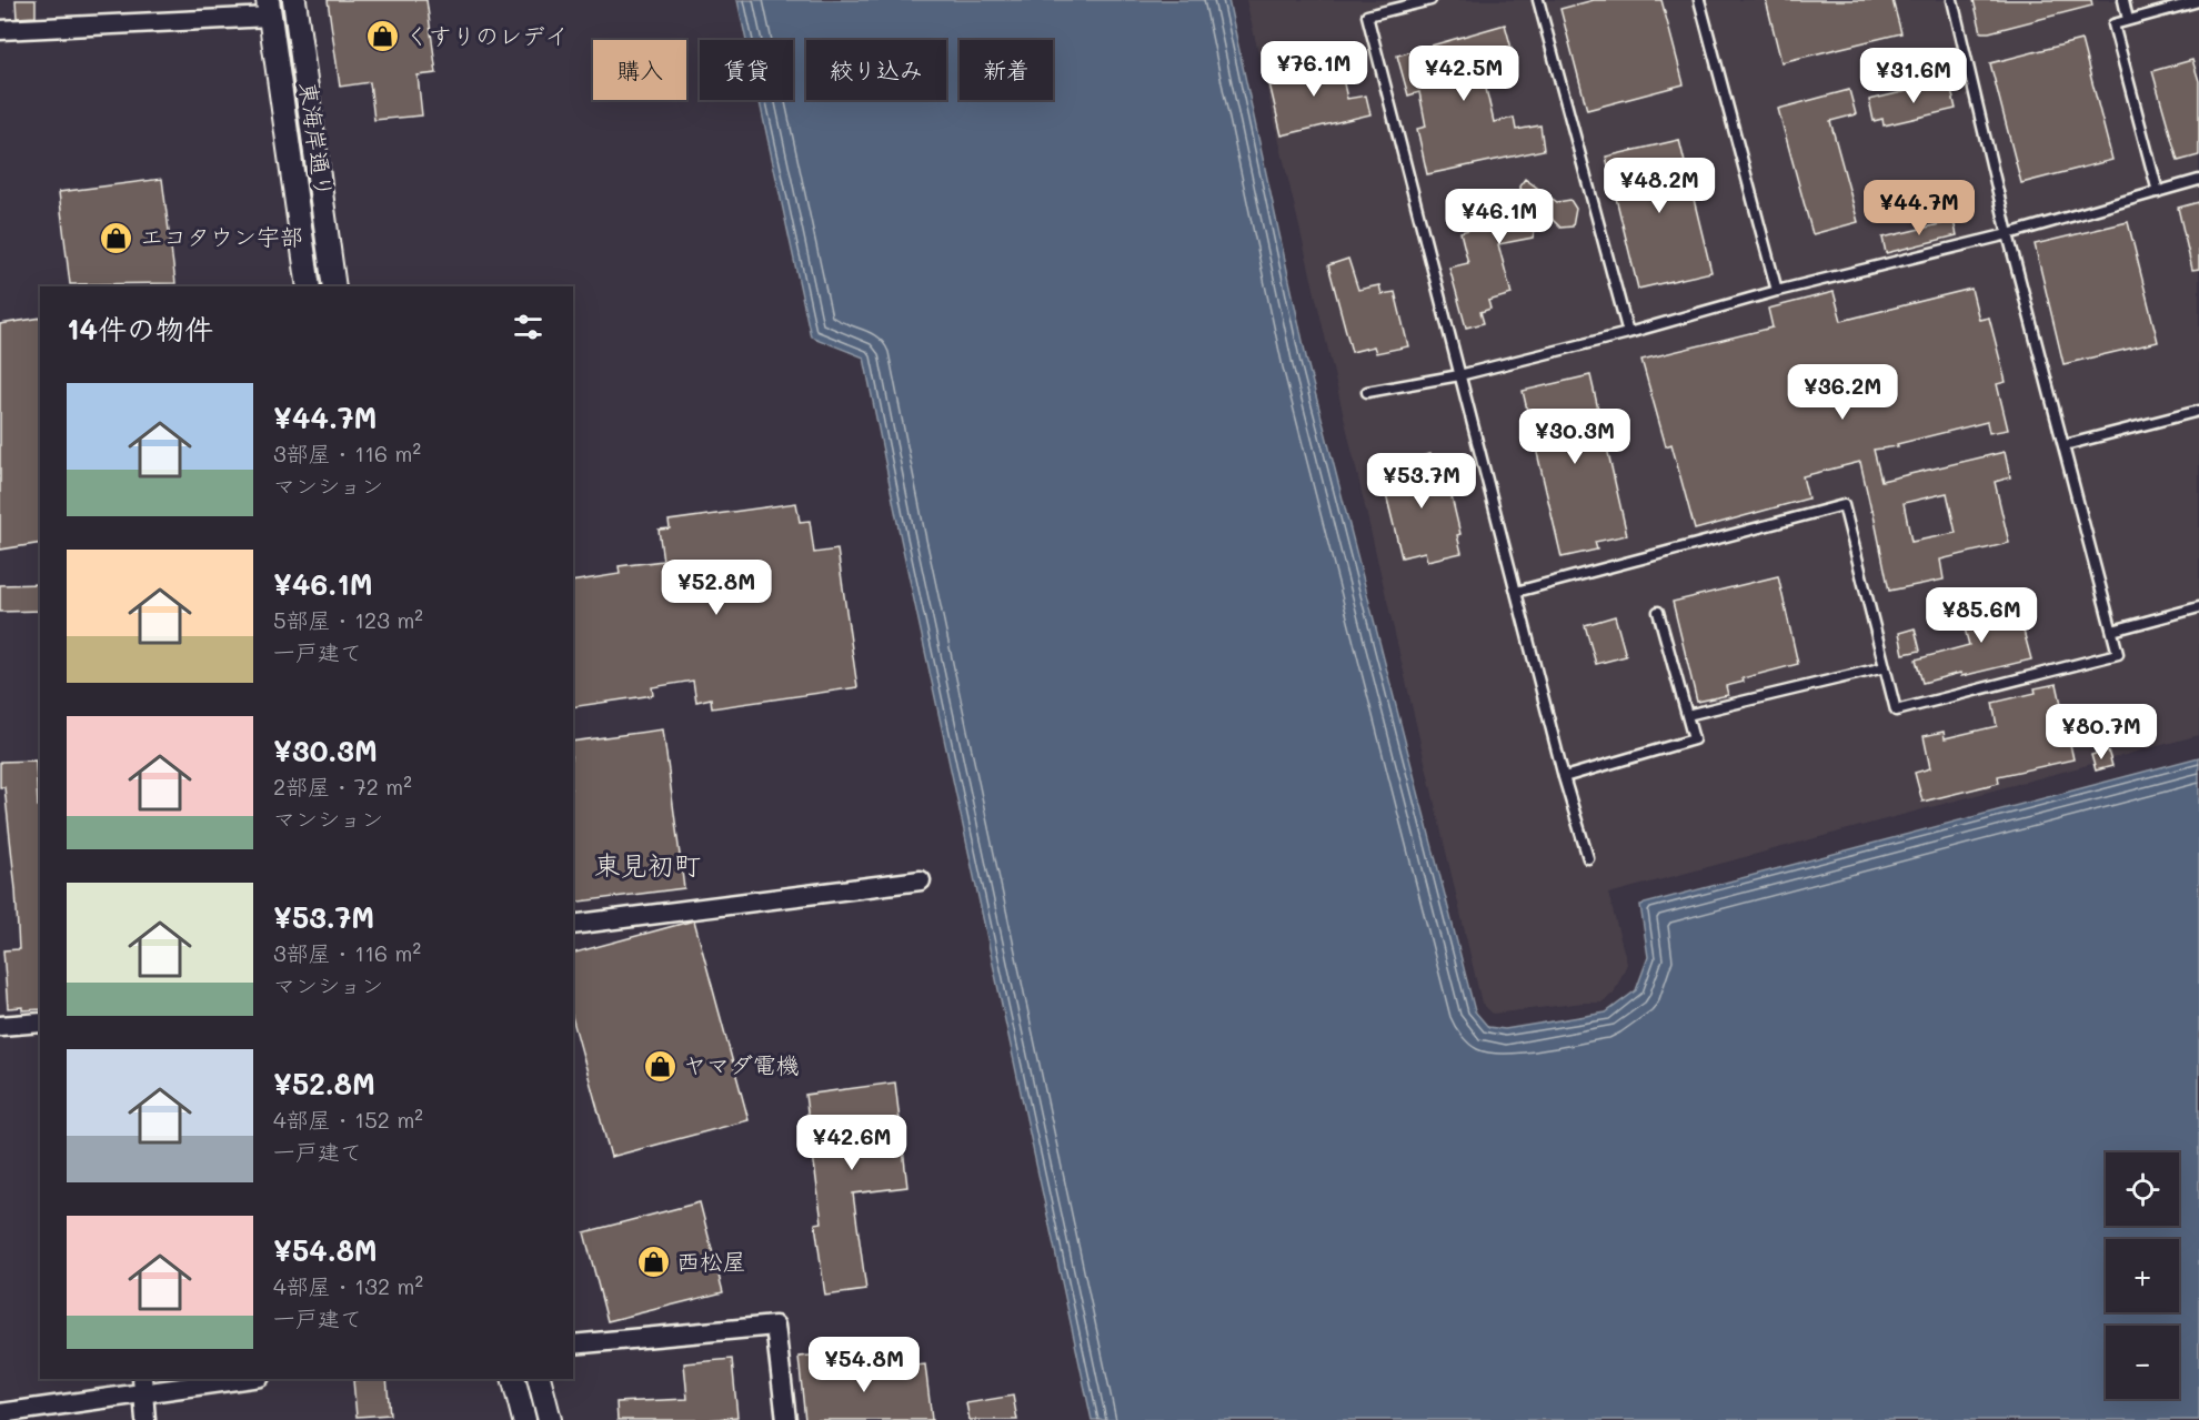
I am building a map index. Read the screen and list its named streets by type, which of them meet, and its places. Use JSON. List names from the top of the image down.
{
  "streets": {
    "street": ["東海岸通り"]
  },
  "districts": ["東見初町"],
  "places": {
    "shop": [
      "くすりのレデイ",
      "エコタウン宇部",
      "ヤマダ電機",
      "西松屋"
    ]
  },
  "page": {
    "chip": [
      "購入",
      "賃貸",
      "絞り込み",
      "新着"
    ],
    "price": [
      "¥76.1M",
      "¥42.5M",
      "¥31.6M",
      "¥48.2M",
      "¥44.7M",
      "¥46.1M",
      "¥36.2M",
      "¥30.3M",
      "¥53.7M",
      "¥52.8M",
      "¥85.6M",
      "¥80.7M",
      "¥42.6M",
      "¥54.8M"
    ],
    "heading": "14件の物件",
    "list": [
      {
        "name": "¥44.7M",
        "note": "3部屋 · 116 m² · マンション"
      },
      {
        "name": "¥46.1M",
        "note": "5部屋 · 123 m² · 一戸建て"
      },
      {
        "name": "¥30.3M",
        "note": "2部屋 · 72 m² · マンション"
      },
      {
        "name": "¥53.7M",
        "note": "3部屋 · 116 m² · マンション"
      },
      {
        "name": "¥52.8M",
        "note": "4部屋 · 152 m² · 一戸建て"
      },
      {
        "name": "¥54.8M",
        "note": "4部屋 · 132 m² · 一戸建て"
      }
    ],
    "map_buttons": ["+", "−"]
  }
}
